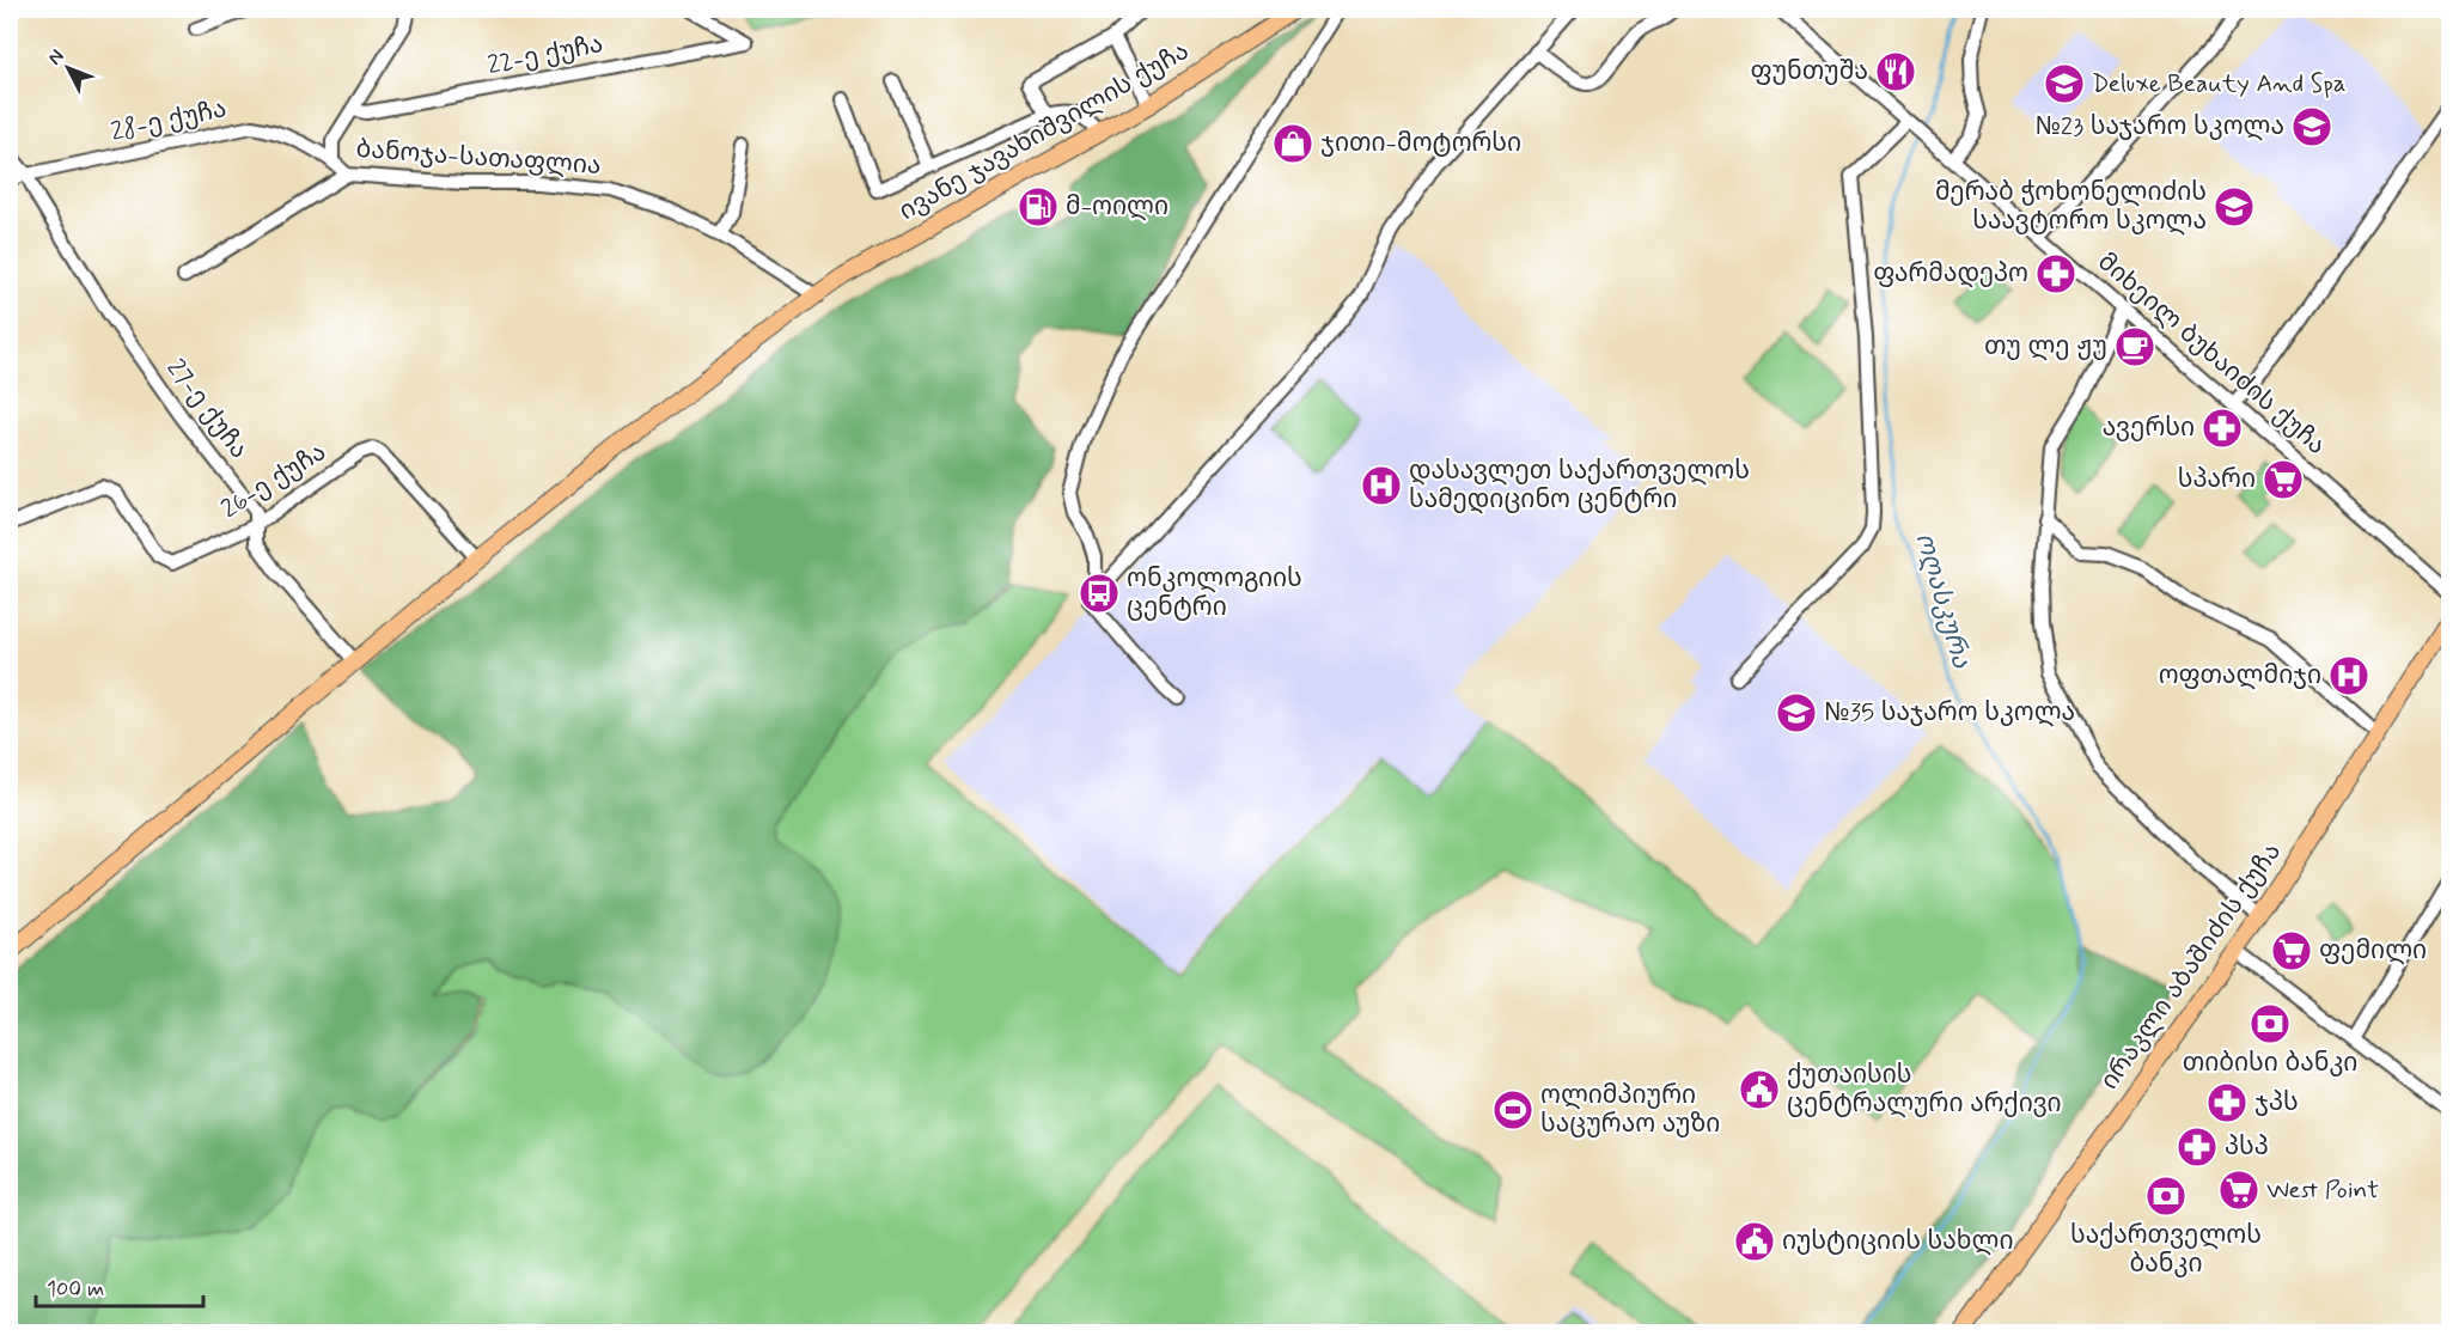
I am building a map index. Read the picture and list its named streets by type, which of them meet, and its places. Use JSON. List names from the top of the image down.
{
  "streets": {
    "main road": ["ივანე ჯავახიშვილის ქუჩა", "ირაკლი აბაშიძის ქუჩა"],
    "street": [
      "22-ე ქუჩა",
      "28-ე ქუჩა",
      "ბანოჯა-სათაფლია",
      "მიხეილ ბუხაიძის ქუჩა",
      "27-ე ქუჩა",
      "26-ე ქუჩა"
    ]
  },
  "crossings": [
    ["22-ე ქუჩა", "ბანოჯა-სათაფლია"],
    ["28-ე ქუჩა", "ბანოჯა-სათაფლია"],
    ["28-ე ქუჩა", "27-ე ქუჩა"],
    ["ივანე ჯავახიშვილის ქუჩა", "ბანოჯა-სათაფლია"],
    ["ივანე ჯავახიშვილის ქუჩა", "27-ე ქუჩა"],
    ["ივანე ჯავახიშვილის ქუჩა", "26-ე ქუჩა"],
    ["27-ე ქუჩა", "26-ე ქუჩა"]
  ],
  "water": ["ოღასკურა"],
  "places": {
    "restaurant": ["ფუნთუშა"],
    "school or university": [
      "Deluxe Beauty And Spa",
      "№23 საჯარო სკოლა",
      "მერაბ ჭოხონელიძის საავტორო სკოლა",
      "№35 საჯარო სკოლა"
    ],
    "shop": ["ჯითი-მოტორსი"],
    "fuel station": ["მ-ოილი"],
    "pharmacy": [
      "ფარმადეპო",
      "ავერსი",
      "ჯპს",
      "პსპ"
    ],
    "cafe": ["თუ ლე ჟუ"],
    "supermarket": ["სპარი", "ფემილი", "West Point"],
    "hospital": ["დასავლეთ საქართველოს სამედიცინო ცენტრი", "ოფთალმიჯი"],
    "bus stop": ["ონკოლოგიის ცენტრი"],
    "bank": ["თიბისი ბანკი", "საქართველოს ბანკი"],
    "public building": ["ქუთაისის ცენტრალური არქივი", "იუსტიციის სახლი"],
    "sports": ["ოლიმპიური საცურაო აუზი"]
  },
  "scale_bar": "100 m",
  "north": "top left"
}
